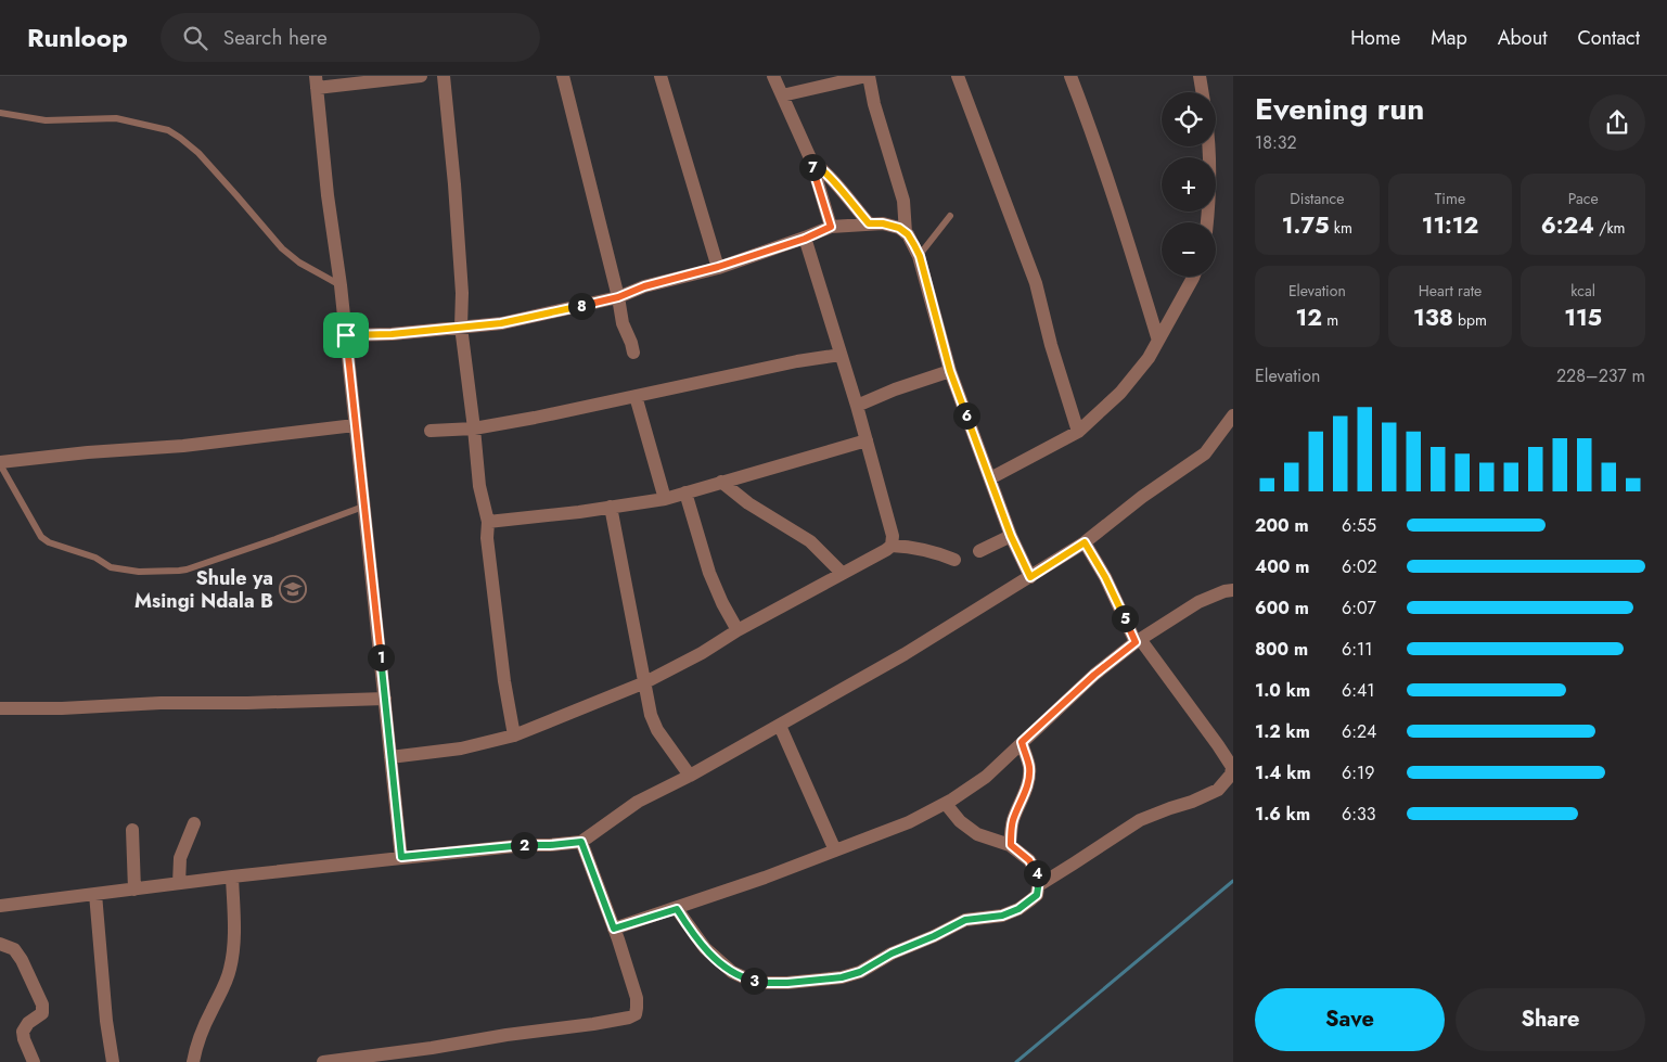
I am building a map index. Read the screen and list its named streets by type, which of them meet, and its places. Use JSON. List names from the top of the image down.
{
  "places": {
    "school or university": ["Shule ya Msingi Ndala B"]
  },
  "page": {
    "header": "Runloop",
    "search": "Search here",
    "nav": [
      "Home",
      "Map",
      "About",
      "Contact"
    ],
    "heading": ["Evening run", "18:32"],
    "map_buttons": ["+", "−"],
    "pins": [
      "7",
      "8",
      "6",
      "5",
      "1",
      "2",
      "4",
      "3"
    ],
    "stats": [
      ["Distance", "1.75 km"],
      ["Time", "11:12"],
      ["Pace", "6:24 /km"],
      ["Elevation", "12 m"],
      ["Heart rate", "138 bpm"],
      ["kcal", "115"]
    ],
    "chart": ["Elevation", "228–237 m"],
    "list": [
      {
        "name": "200 m",
        "note": "6:55"
      },
      {
        "name": "400 m",
        "note": "6:02"
      },
      {
        "name": "600 m",
        "note": "6:07"
      },
      {
        "name": "800 m",
        "note": "6:11"
      },
      {
        "name": "1.0 km",
        "note": "6:41"
      },
      {
        "name": "1.2 km",
        "note": "6:24"
      },
      {
        "name": "1.4 km",
        "note": "6:19"
      },
      {
        "name": "1.6 km",
        "note": "6:33"
      }
    ],
    "buttons": ["Save", "Share"]
  }
}
